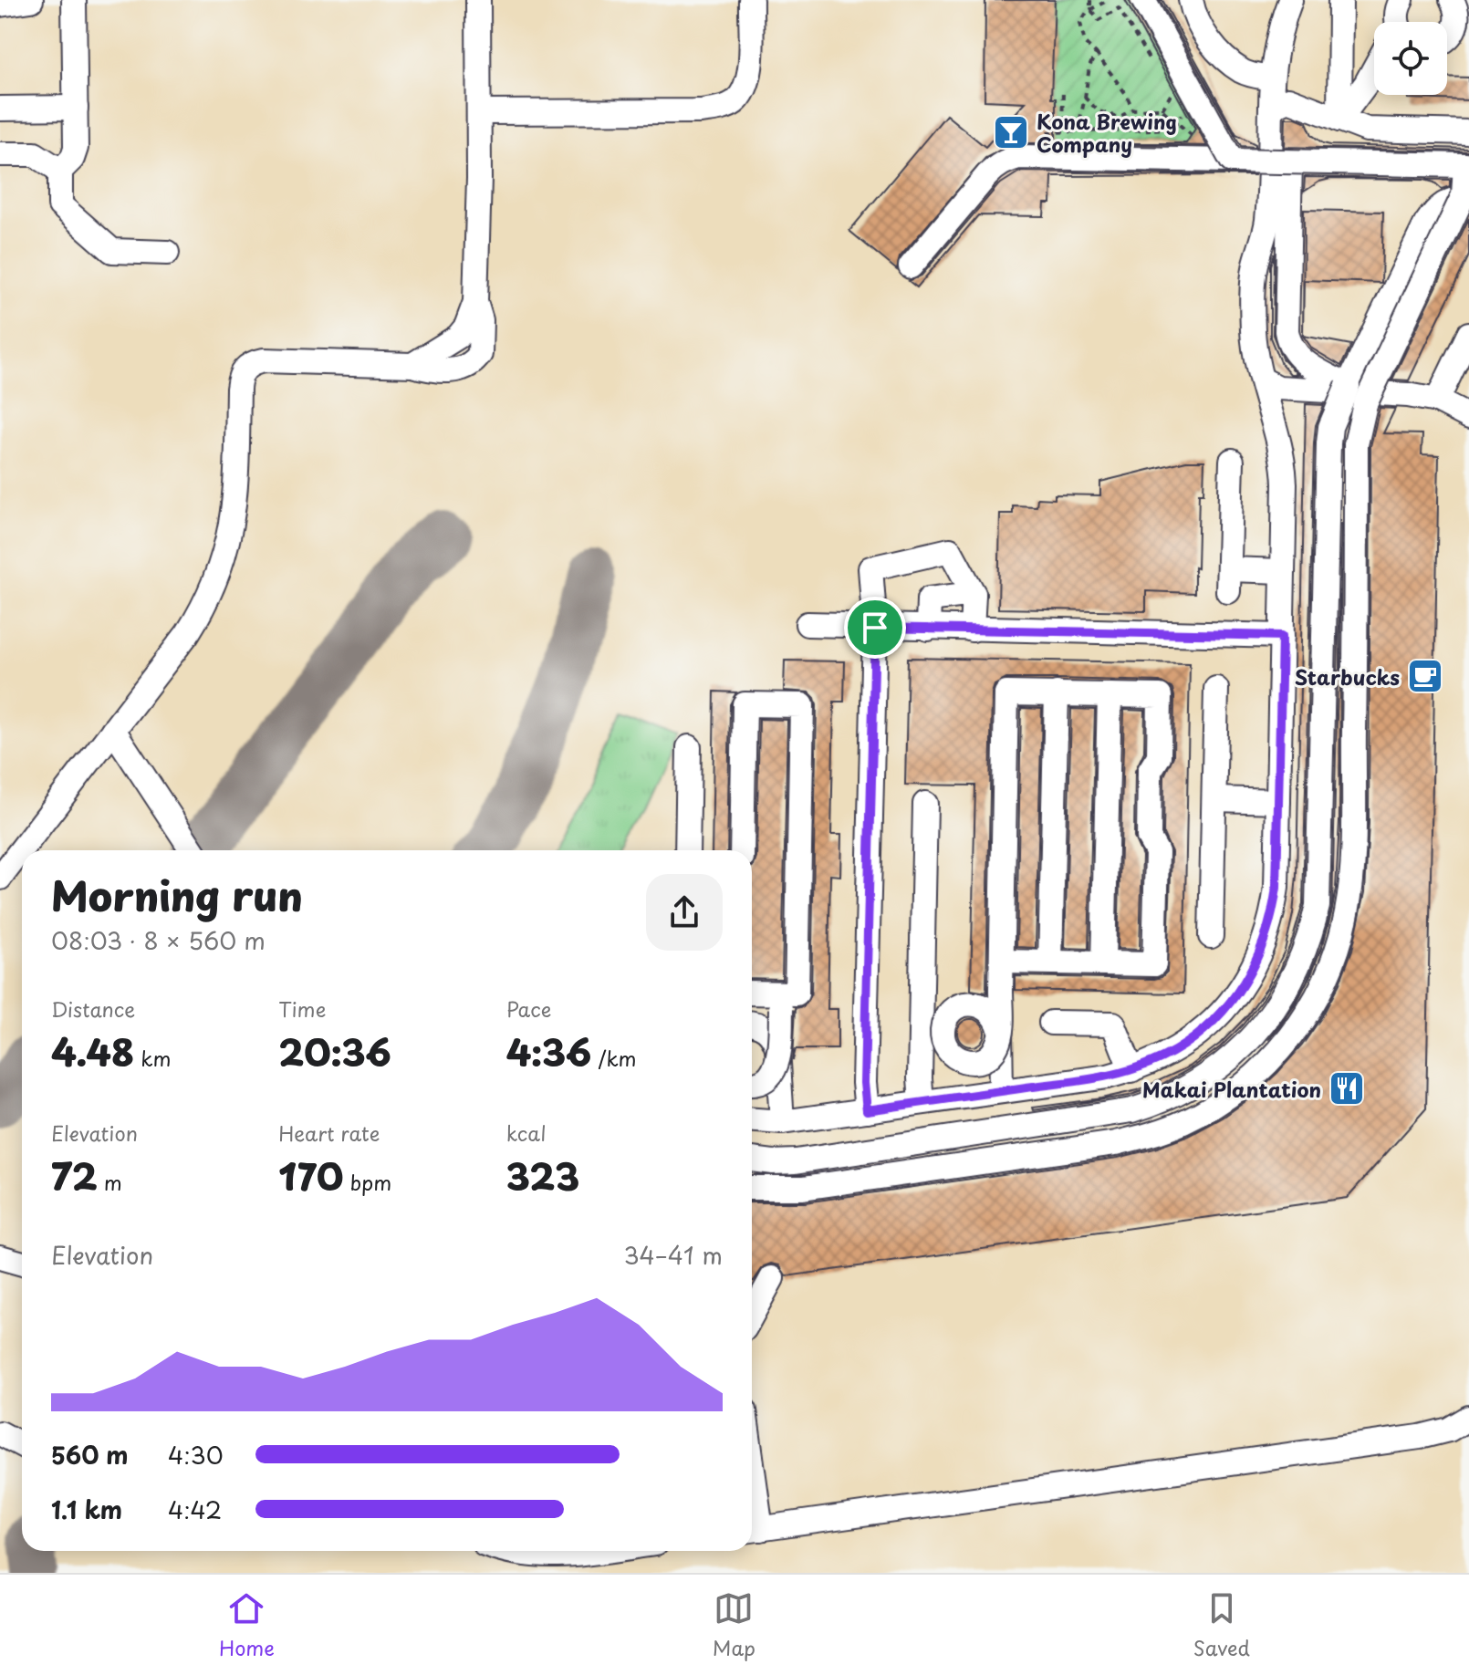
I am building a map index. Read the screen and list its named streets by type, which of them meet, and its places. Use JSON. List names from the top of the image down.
{
  "places": {
    "bar": ["Kona Brewing Company"],
    "cafe": ["Starbucks"],
    "restaurant": ["Makai Plantation"]
  },
  "page": {
    "heading": ["Morning run", "08:03 · 8 × 560 m"],
    "stats": [
      ["Distance", "4.48 km"],
      ["Time", "20:36"],
      ["Pace", "4:36 /km"],
      ["Elevation", "72 m"],
      ["Heart rate", "170 bpm"],
      ["kcal", "323"]
    ],
    "chart": ["Elevation", "34–41 m"],
    "list": [
      {
        "name": "560 m",
        "note": "4:30"
      },
      {
        "name": "1.1 km",
        "note": "4:42"
      }
    ],
    "tabs": ["Home", "Map", "Saved"]
  }
}
